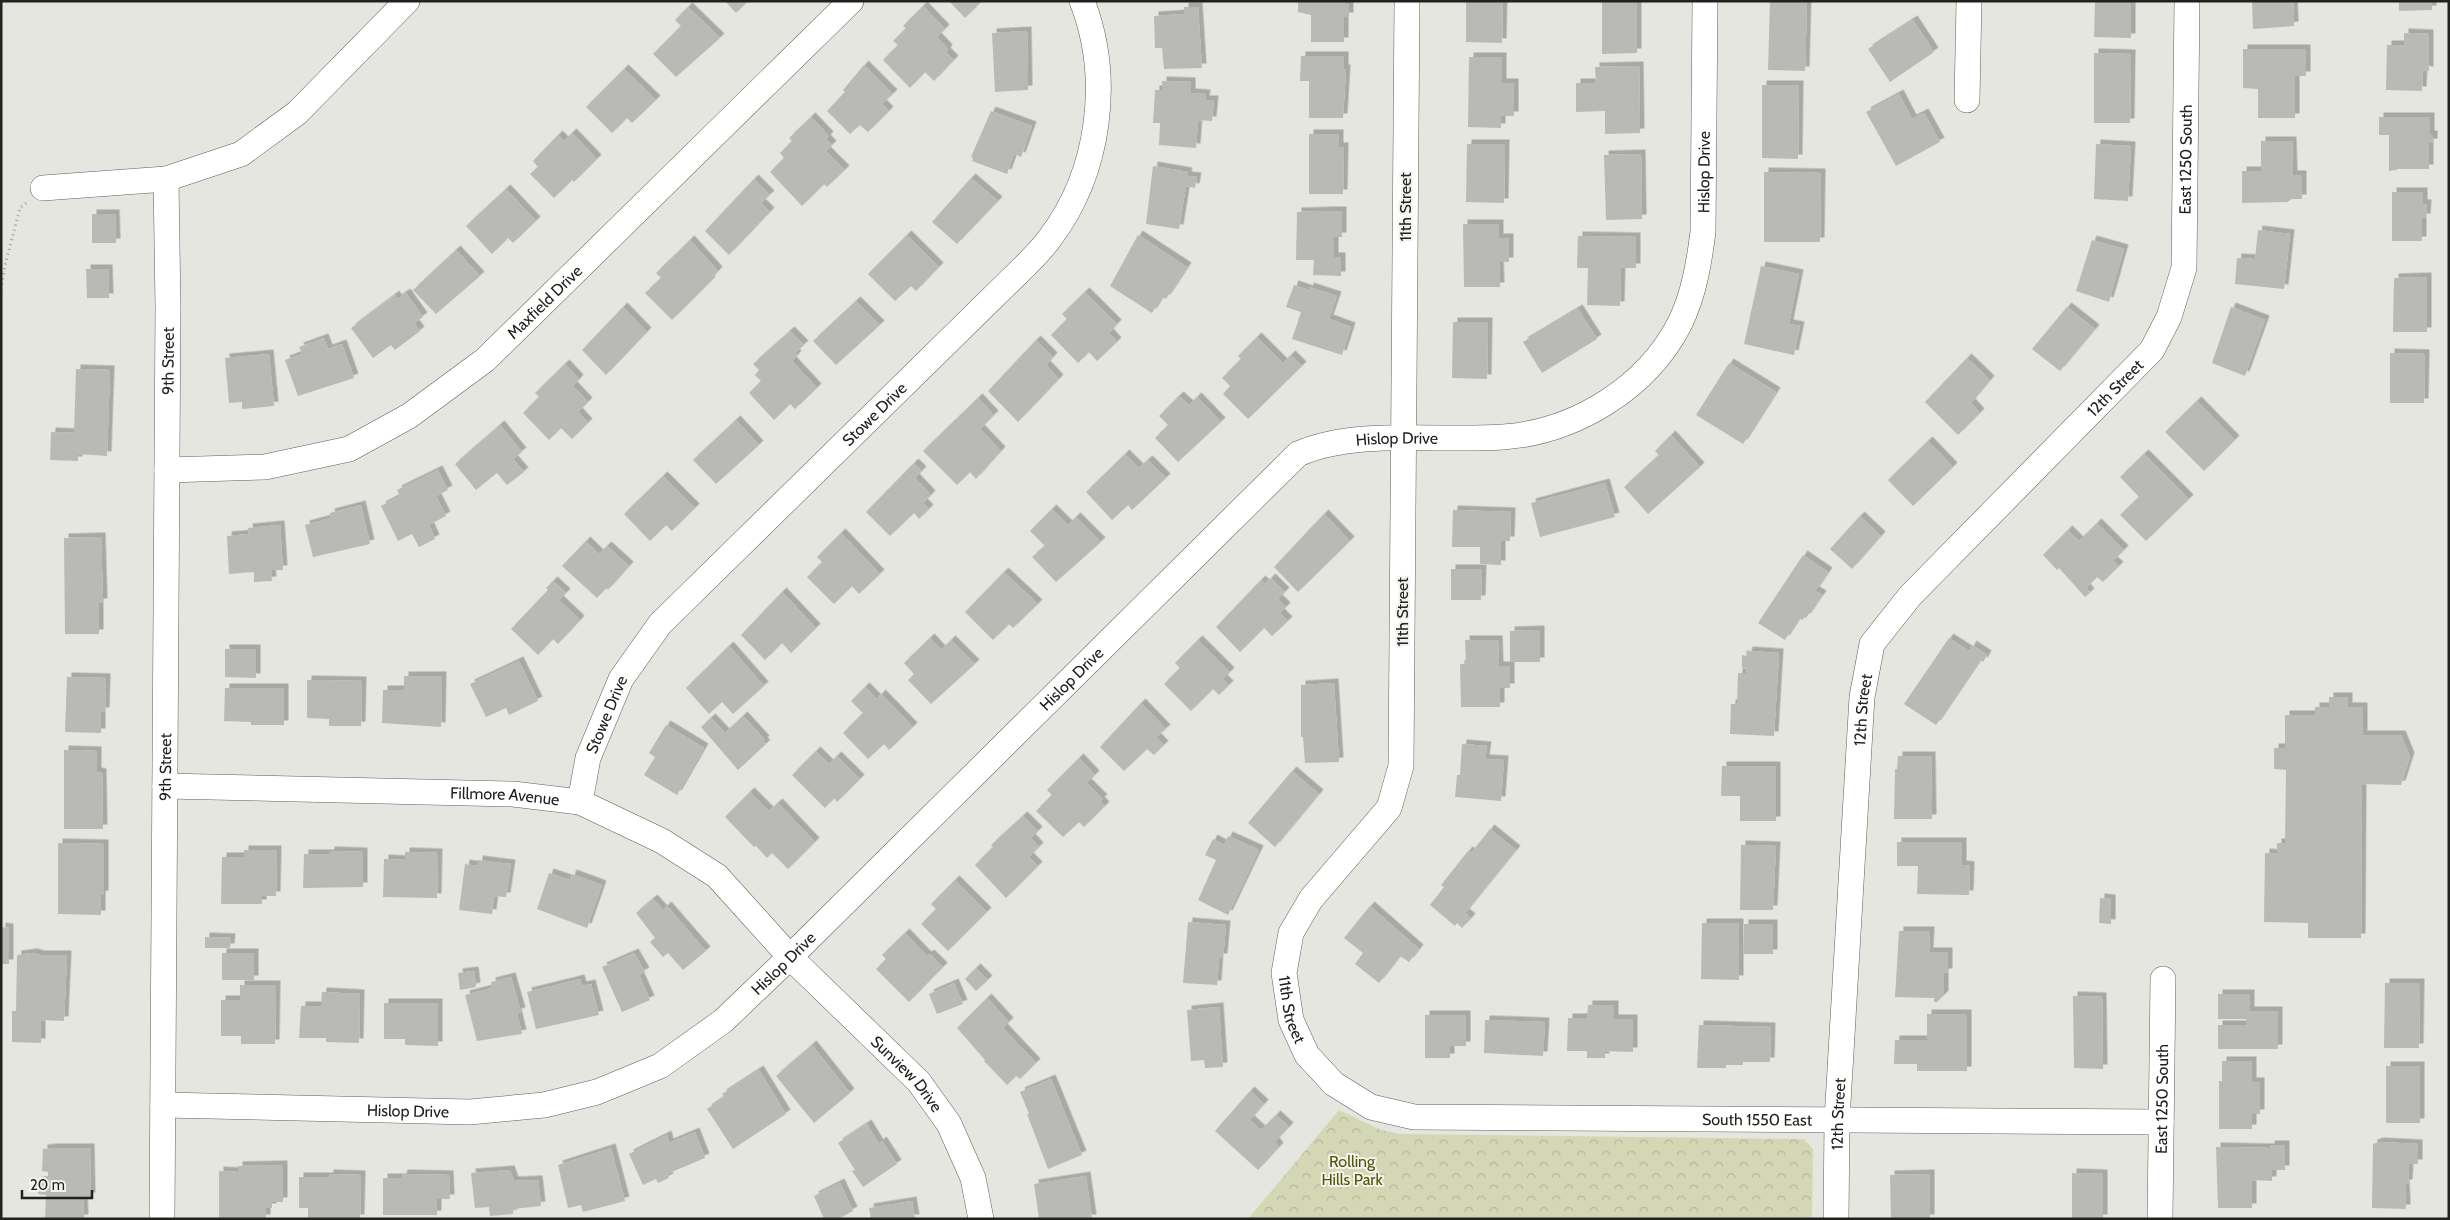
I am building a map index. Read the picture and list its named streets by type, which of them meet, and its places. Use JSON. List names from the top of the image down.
{
  "streets": {
    "street": [
      "East 1250 South",
      "Hislop Drive",
      "11th Street",
      "Maxfield Drive",
      "9th Street",
      "12th Street",
      "Stowe Drive",
      "Fillmore Avenue",
      "Sunview Drive",
      "South 1550 East"
    ]
  },
  "crossings": [
    ["East 1250 South", "12th Street"],
    ["East 1250 South", "South 1550 East"],
    ["Hislop Drive", "11th Street"],
    ["Hislop Drive", "9th Street"],
    ["Hislop Drive", "Fillmore Avenue"],
    ["Hislop Drive", "Sunview Drive"],
    ["11th Street", "South 1550 East"],
    ["Maxfield Drive", "9th Street"],
    ["9th Street", "Fillmore Avenue"],
    ["12th Street", "South 1550 East"],
    ["Stowe Drive", "Fillmore Avenue"],
    ["Fillmore Avenue", "Sunview Drive"]
  ],
  "parks": ["Rolling Hills Park"],
  "scale_bar": "20 m"
}
